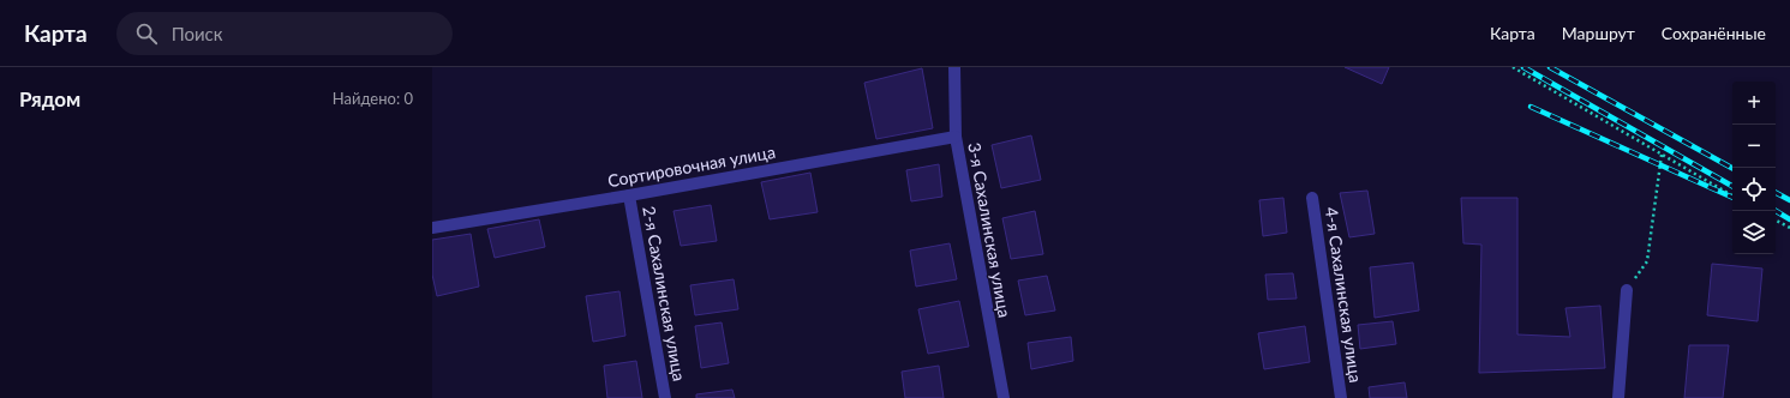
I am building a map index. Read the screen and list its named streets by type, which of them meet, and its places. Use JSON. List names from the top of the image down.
{
  "streets": {
    "street": [
      "Сортировочная улица",
      "3-я Сахалинская улица",
      "2-я Сахалинская улица",
      "4-я Сахалинская улица"
    ]
  },
  "crossings": [
    ["Сортировочная улица", "3-я Сахалинская улица"],
    ["Сортировочная улица", "2-я Сахалинская улица"]
  ],
  "page": {
    "header": "Карта",
    "search": "Поиск",
    "nav": ["Карта", "Маршрут", "Сохранённые"],
    "heading": ["Рядом", "Найдено: 0"],
    "map_buttons": ["+", "−"]
  }
}
